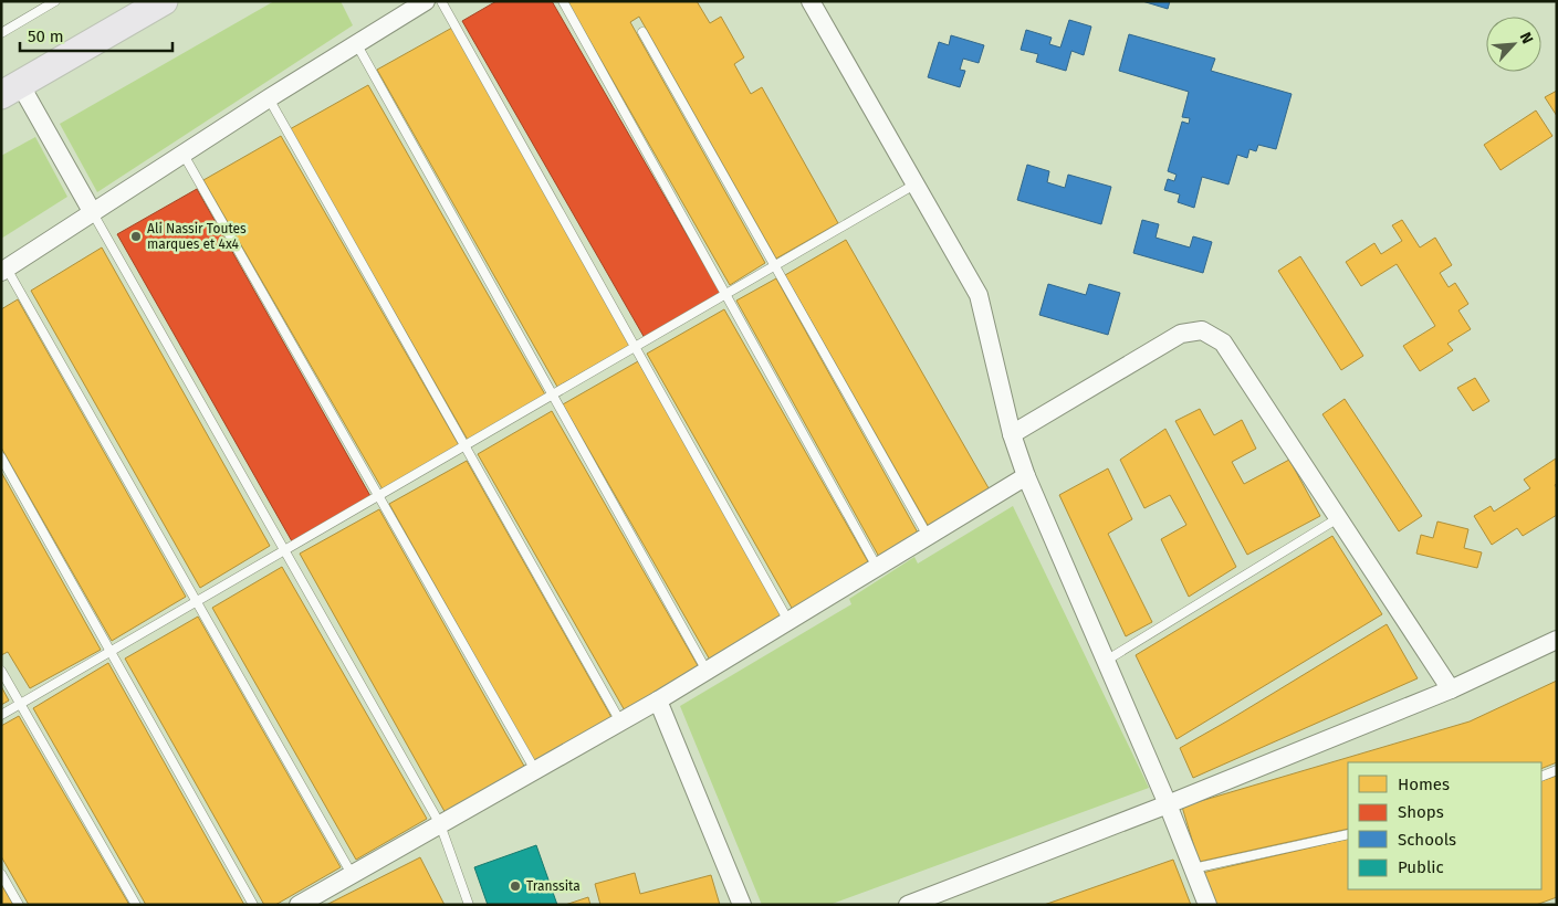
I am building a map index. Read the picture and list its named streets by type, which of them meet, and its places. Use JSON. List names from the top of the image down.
{
  "places": ["Ali Nassir Toutes marques et 4x4", "Transsita"],
  "legend": [
    "Homes",
    "Shops",
    "Schools",
    "Public"
  ],
  "scale_bar": "50 m",
  "north": "top right"
}
